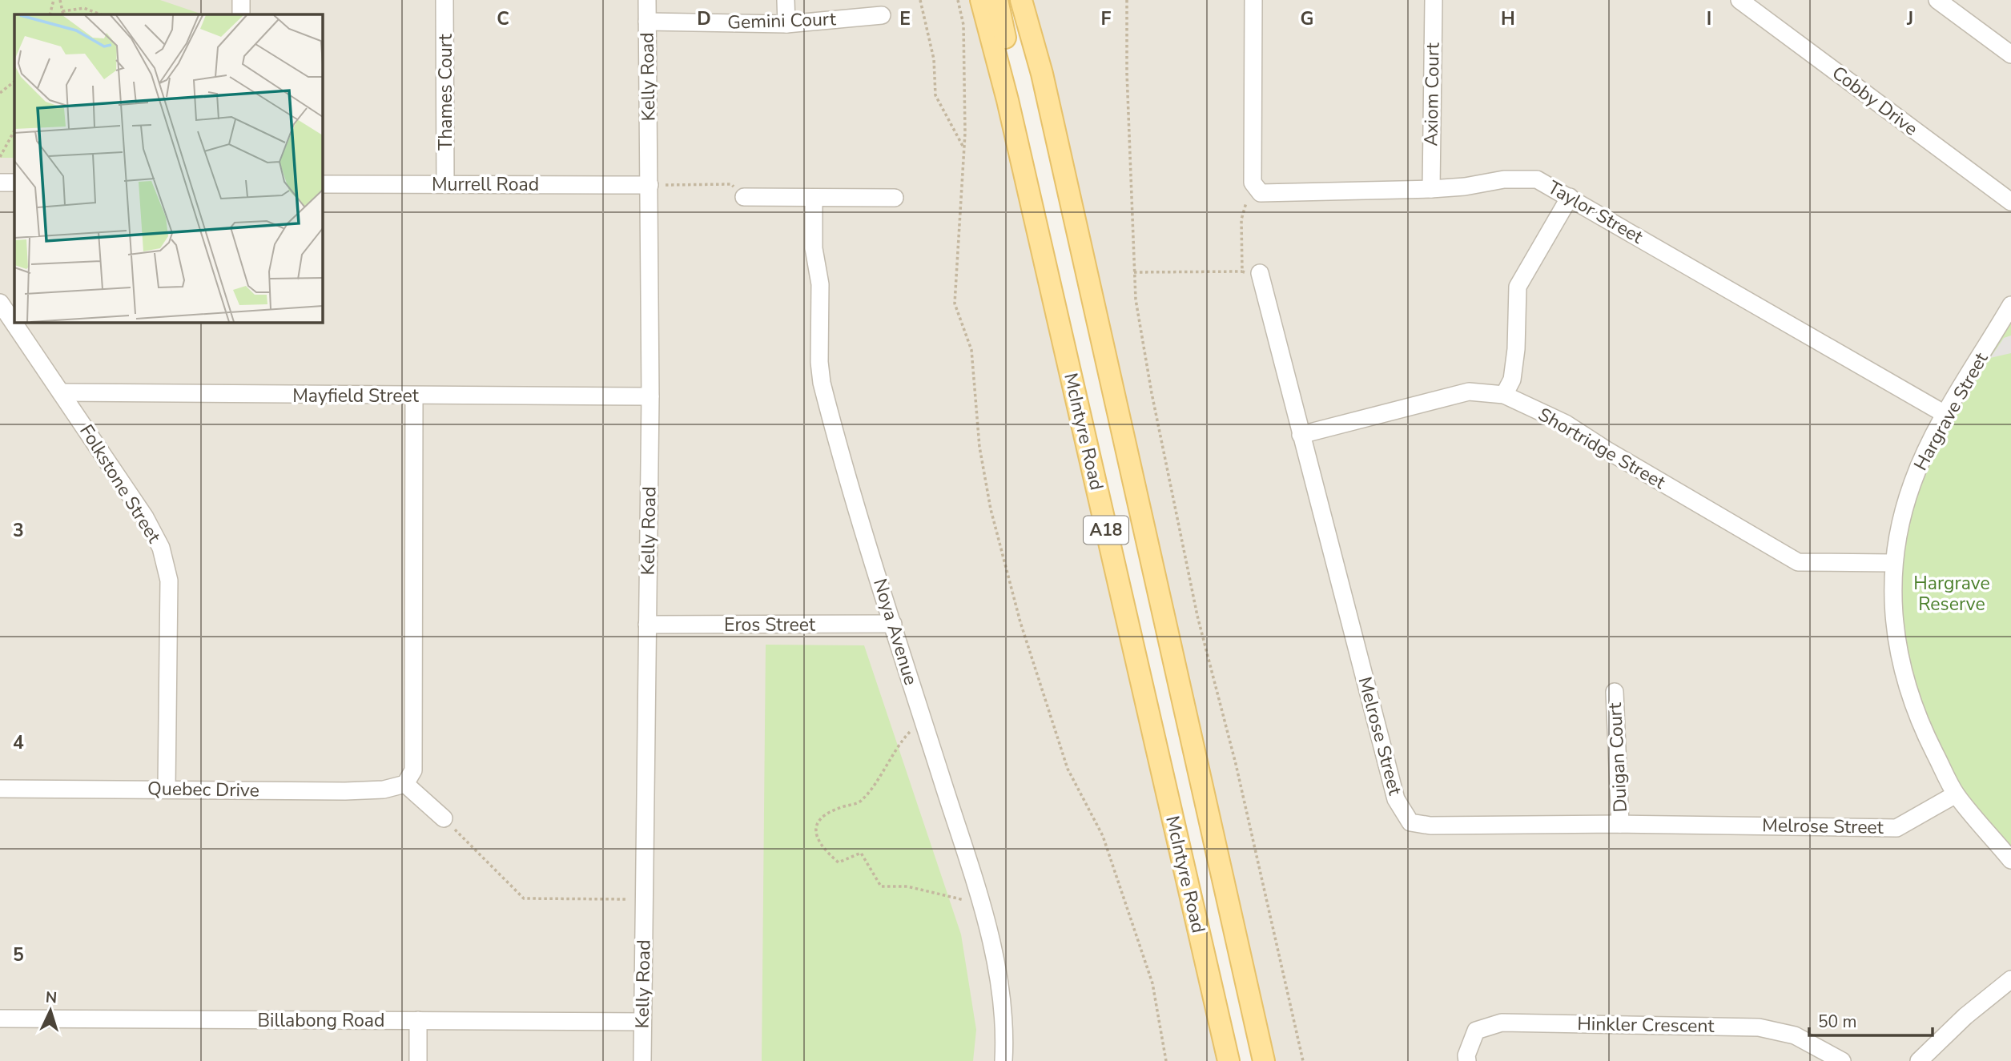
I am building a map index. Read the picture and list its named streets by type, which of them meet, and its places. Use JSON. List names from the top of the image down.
{
  "streets": {
    "main road": ["McIntyre Road", "A18"],
    "street": [
      "Gemini Court",
      "Kelly Road",
      "Thames Court",
      "Axiom Court",
      "Cobby Drive",
      "Murrell Road",
      "Taylor Street",
      "Mayfield Street",
      "Hargrave Street",
      "Shortridge Street",
      "Folkstone Street",
      "Eros Street",
      "Noya Avenue",
      "Melrose Street",
      "Duigan Court",
      "Quebec Drive",
      "Billabong Road",
      "Hinkler Crescent"
    ]
  },
  "crossings": [
    ["Gemini Court", "Kelly Road"],
    ["Kelly Road", "Murrell Road"],
    ["Kelly Road", "Mayfield Street"],
    ["Kelly Road", "Eros Street"],
    ["Kelly Road", "Billabong Road"],
    ["Thames Court", "Murrell Road"],
    ["Axiom Court", "Taylor Street"],
    ["Taylor Street", "Hargrave Street"],
    ["Mayfield Street", "Folkstone Street"],
    ["Hargrave Street", "Shortridge Street"],
    ["Hargrave Street", "Melrose Street"],
    ["Shortridge Street", "Melrose Street"],
    ["Folkstone Street", "Quebec Drive"],
    ["Eros Street", "Noya Avenue"],
    ["Melrose Street", "Duigan Court"]
  ],
  "parks": ["Hargrave Reserve"],
  "scale_bar": "50 m",
  "north": "top",
  "grid": {
    "columns": [
      "C",
      "D",
      "E",
      "F",
      "G",
      "H",
      "I",
      "J"
    ],
    "rows": ["3", "4", "5"]
  }
}
